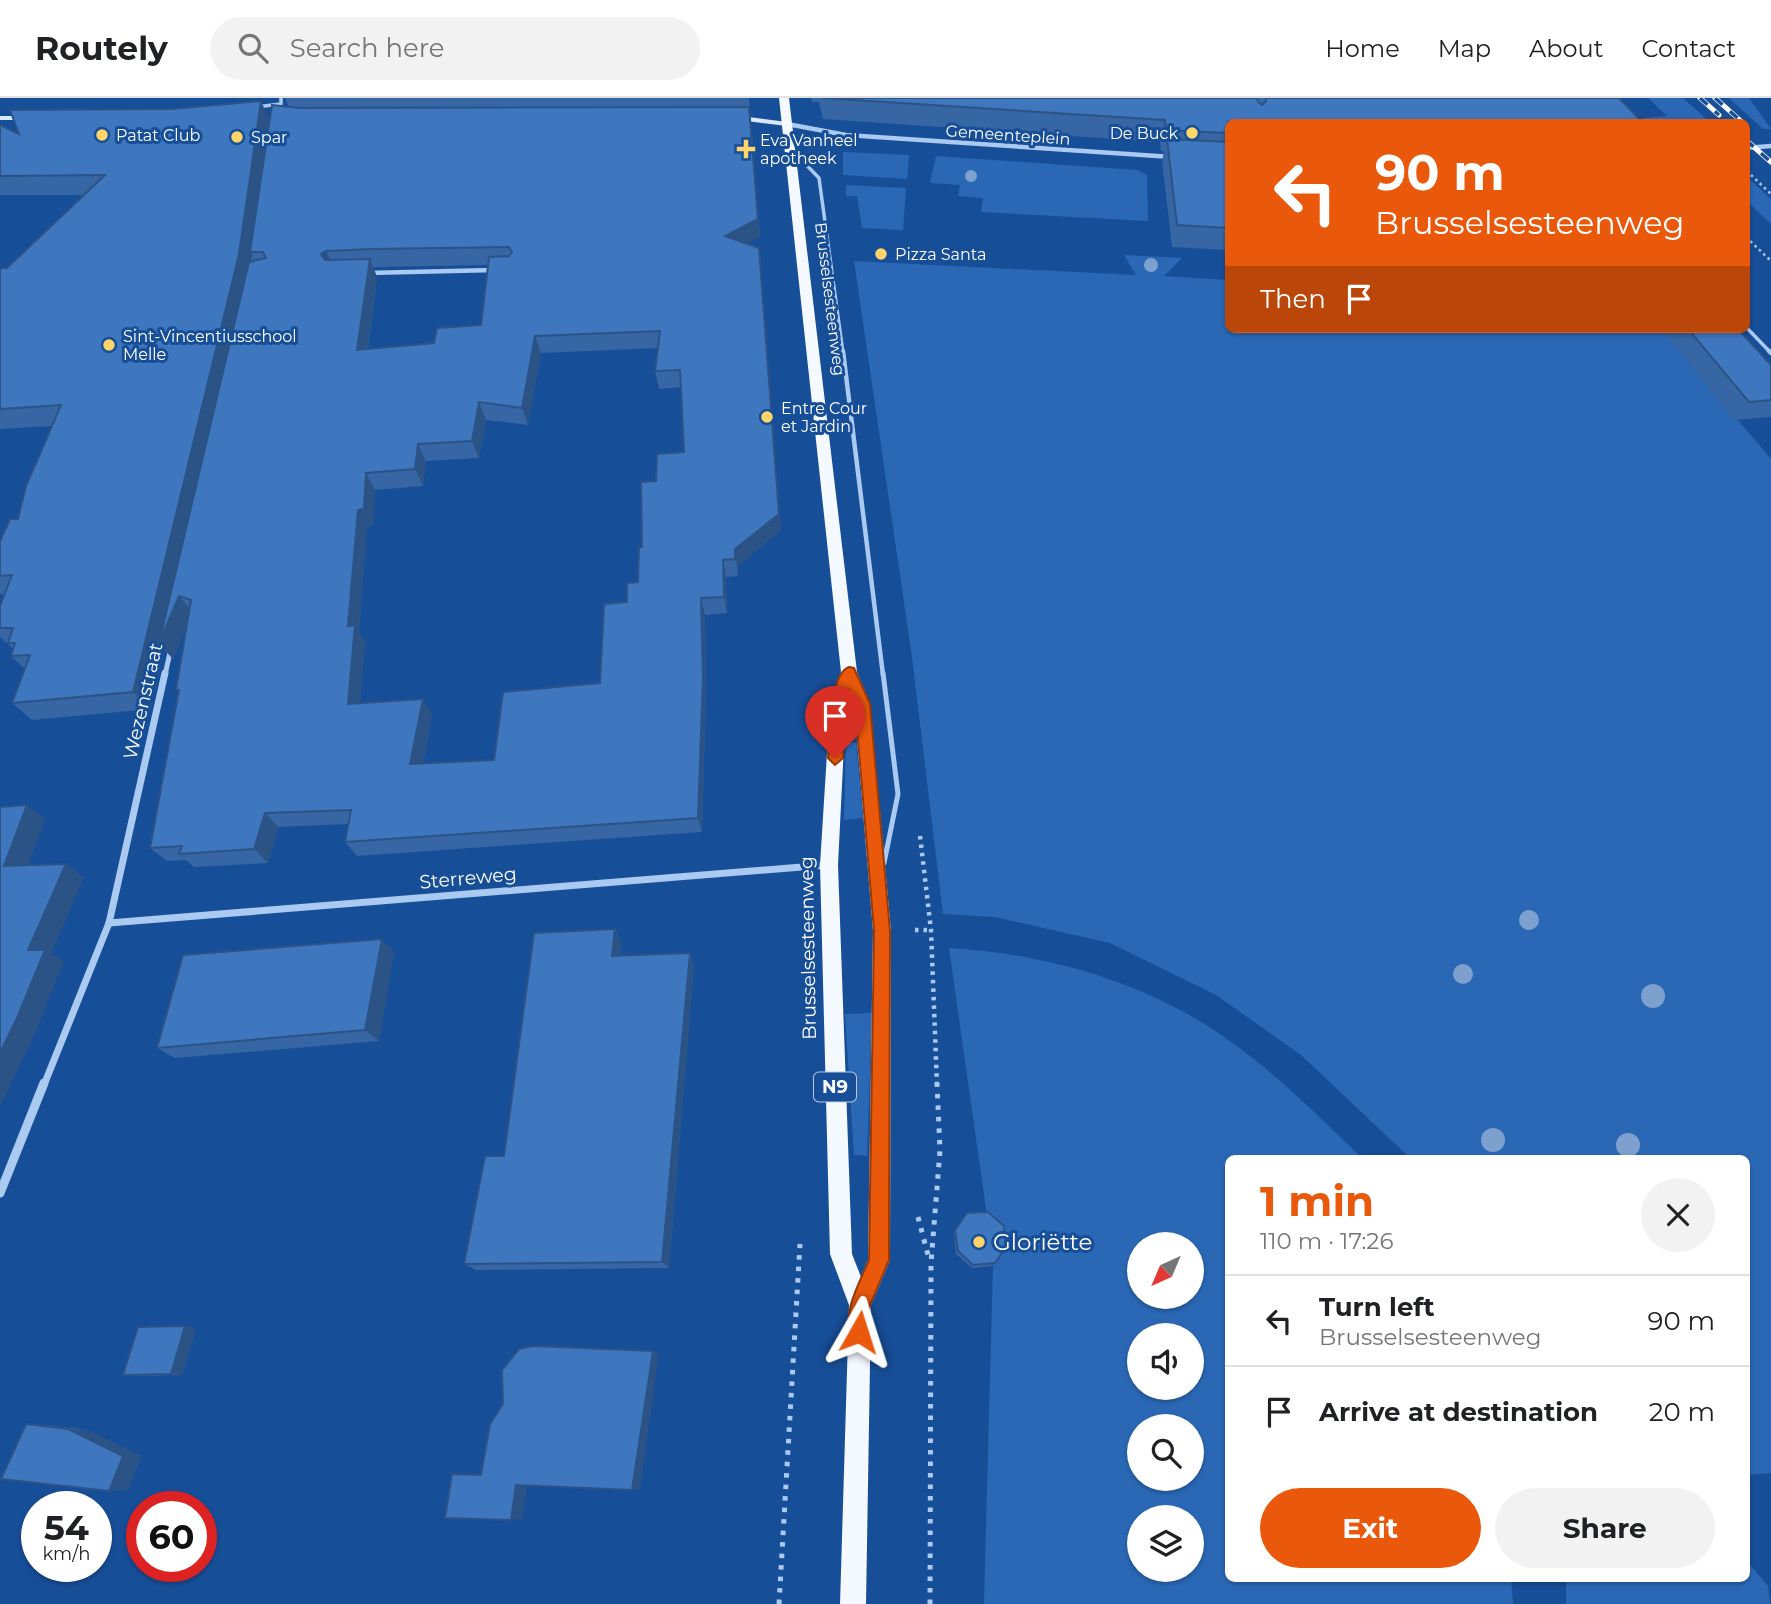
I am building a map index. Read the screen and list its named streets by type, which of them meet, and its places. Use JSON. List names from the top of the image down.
{
  "streets": {
    "main road": ["Brusselsesteenweg", "N9"],
    "street": ["Gemeenteplein", "Wezenstraat", "Sterreweg"]
  },
  "crossings": [
    ["Gemeenteplein", "Brusselsesteenweg"],
    ["Brusselsesteenweg", "Sterreweg"],
    ["Wezenstraat", "Sterreweg"]
  ],
  "places": {
    "other": [
      "De Buck",
      "Patat Club",
      "Spar",
      "Pizza Santa",
      "Sint-Vincentiusschool Melle",
      "Entre Cour et Jardin",
      "Gloriëtte"
    ],
    "health": ["Eva Vanheel apotheek"]
  },
  "north": "bottom left",
  "page": {
    "header": "Routely",
    "search": "Search here",
    "nav": [
      "Home",
      "Map",
      "About",
      "Contact"
    ],
    "turn": ["90 m", "Brusselsesteenweg"],
    "then": "Then",
    "heading": ["1 min", "110 m · 17:26"],
    "list": [
      {
        "name": "Turn left",
        "note": "Brusselsesteenweg",
        "value": "90 m"
      },
      {
        "name": "Arrive at destination",
        "value": "20 m"
      }
    ],
    "buttons": ["Exit", "Share"],
    "speed": "54 km/h",
    "limit": "60"
  }
}
